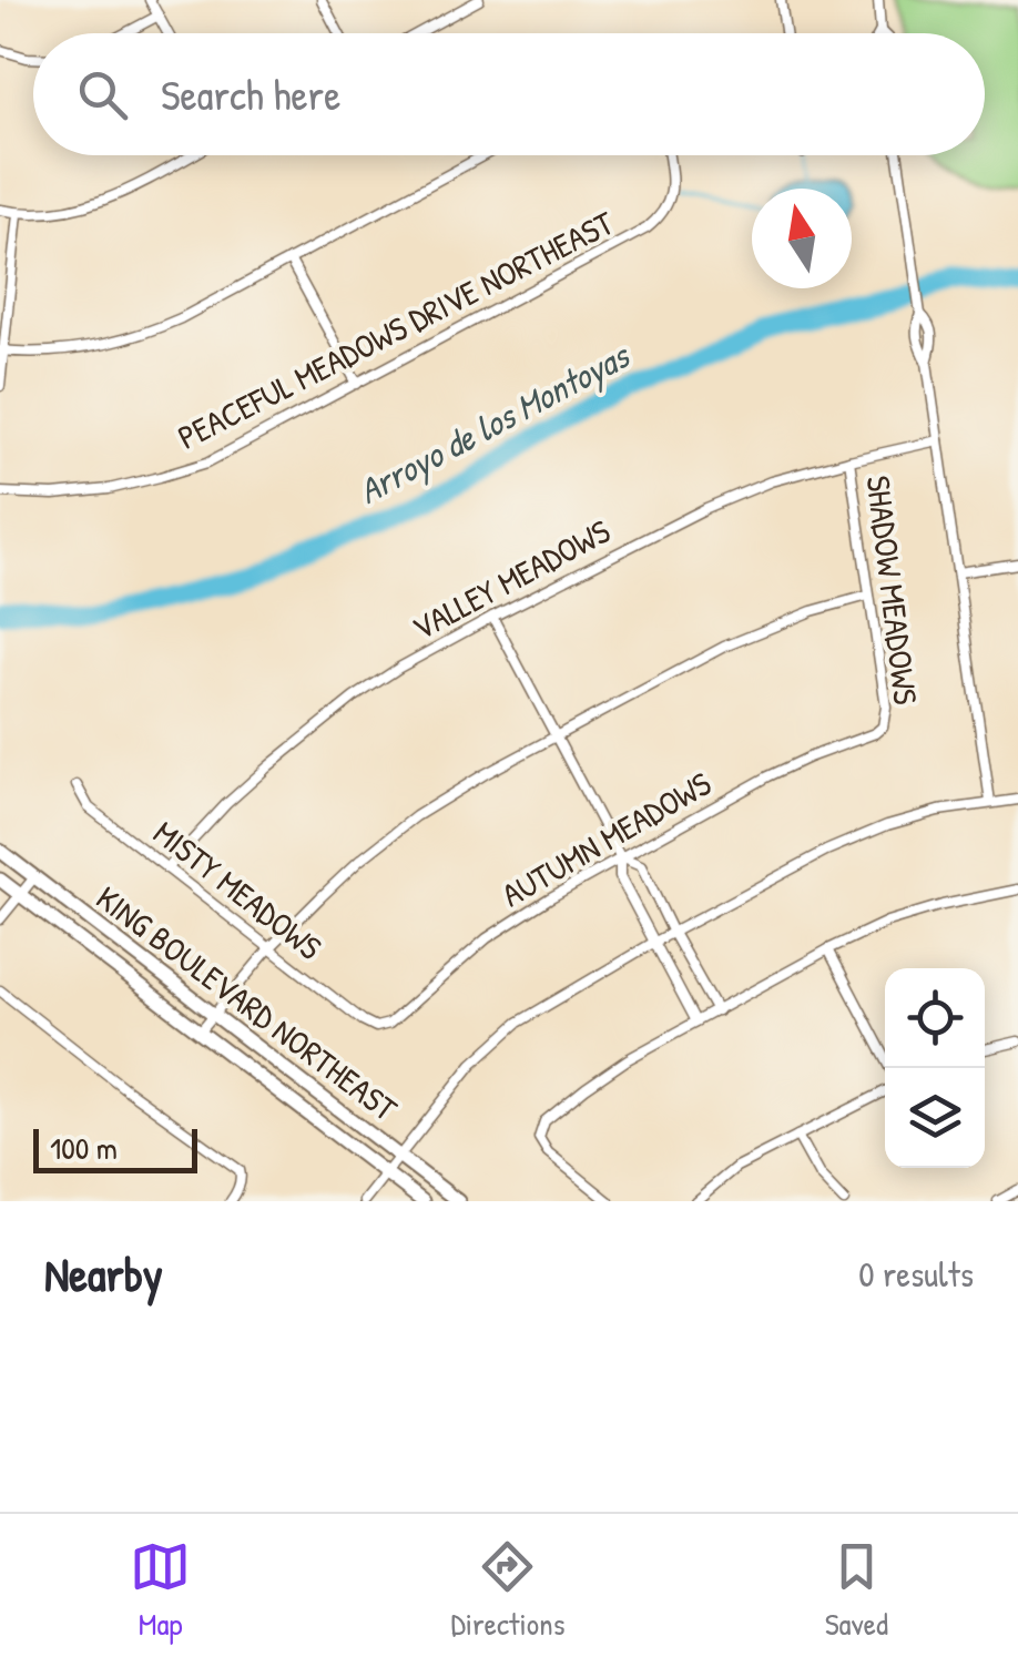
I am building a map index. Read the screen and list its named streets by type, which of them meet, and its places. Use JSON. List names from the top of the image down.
{
  "streets": {
    "street": [
      "PEACEFUL MEADOWS DRIVE NORTHEAST",
      "VALLEY MEADOWS",
      "SHADOW MEADOWS",
      "AUTUMN MEADOWS",
      "MISTY MEADOWS",
      "KING BOULEVARD NORTHEAST"
    ]
  },
  "crossings": [
    ["VALLEY MEADOWS", "SHADOW MEADOWS"],
    ["VALLEY MEADOWS", "MISTY MEADOWS"],
    ["SHADOW MEADOWS", "AUTUMN MEADOWS"],
    ["AUTUMN MEADOWS", "MISTY MEADOWS"]
  ],
  "water": ["Arroyo de los Montoyas"],
  "scale_bar": "100 m",
  "north": "top",
  "page": {
    "search": "Search here",
    "scale": "100 m",
    "heading": ["Nearby", "0 results"],
    "nav": ["Map", "Directions", "Saved"]
  }
}
